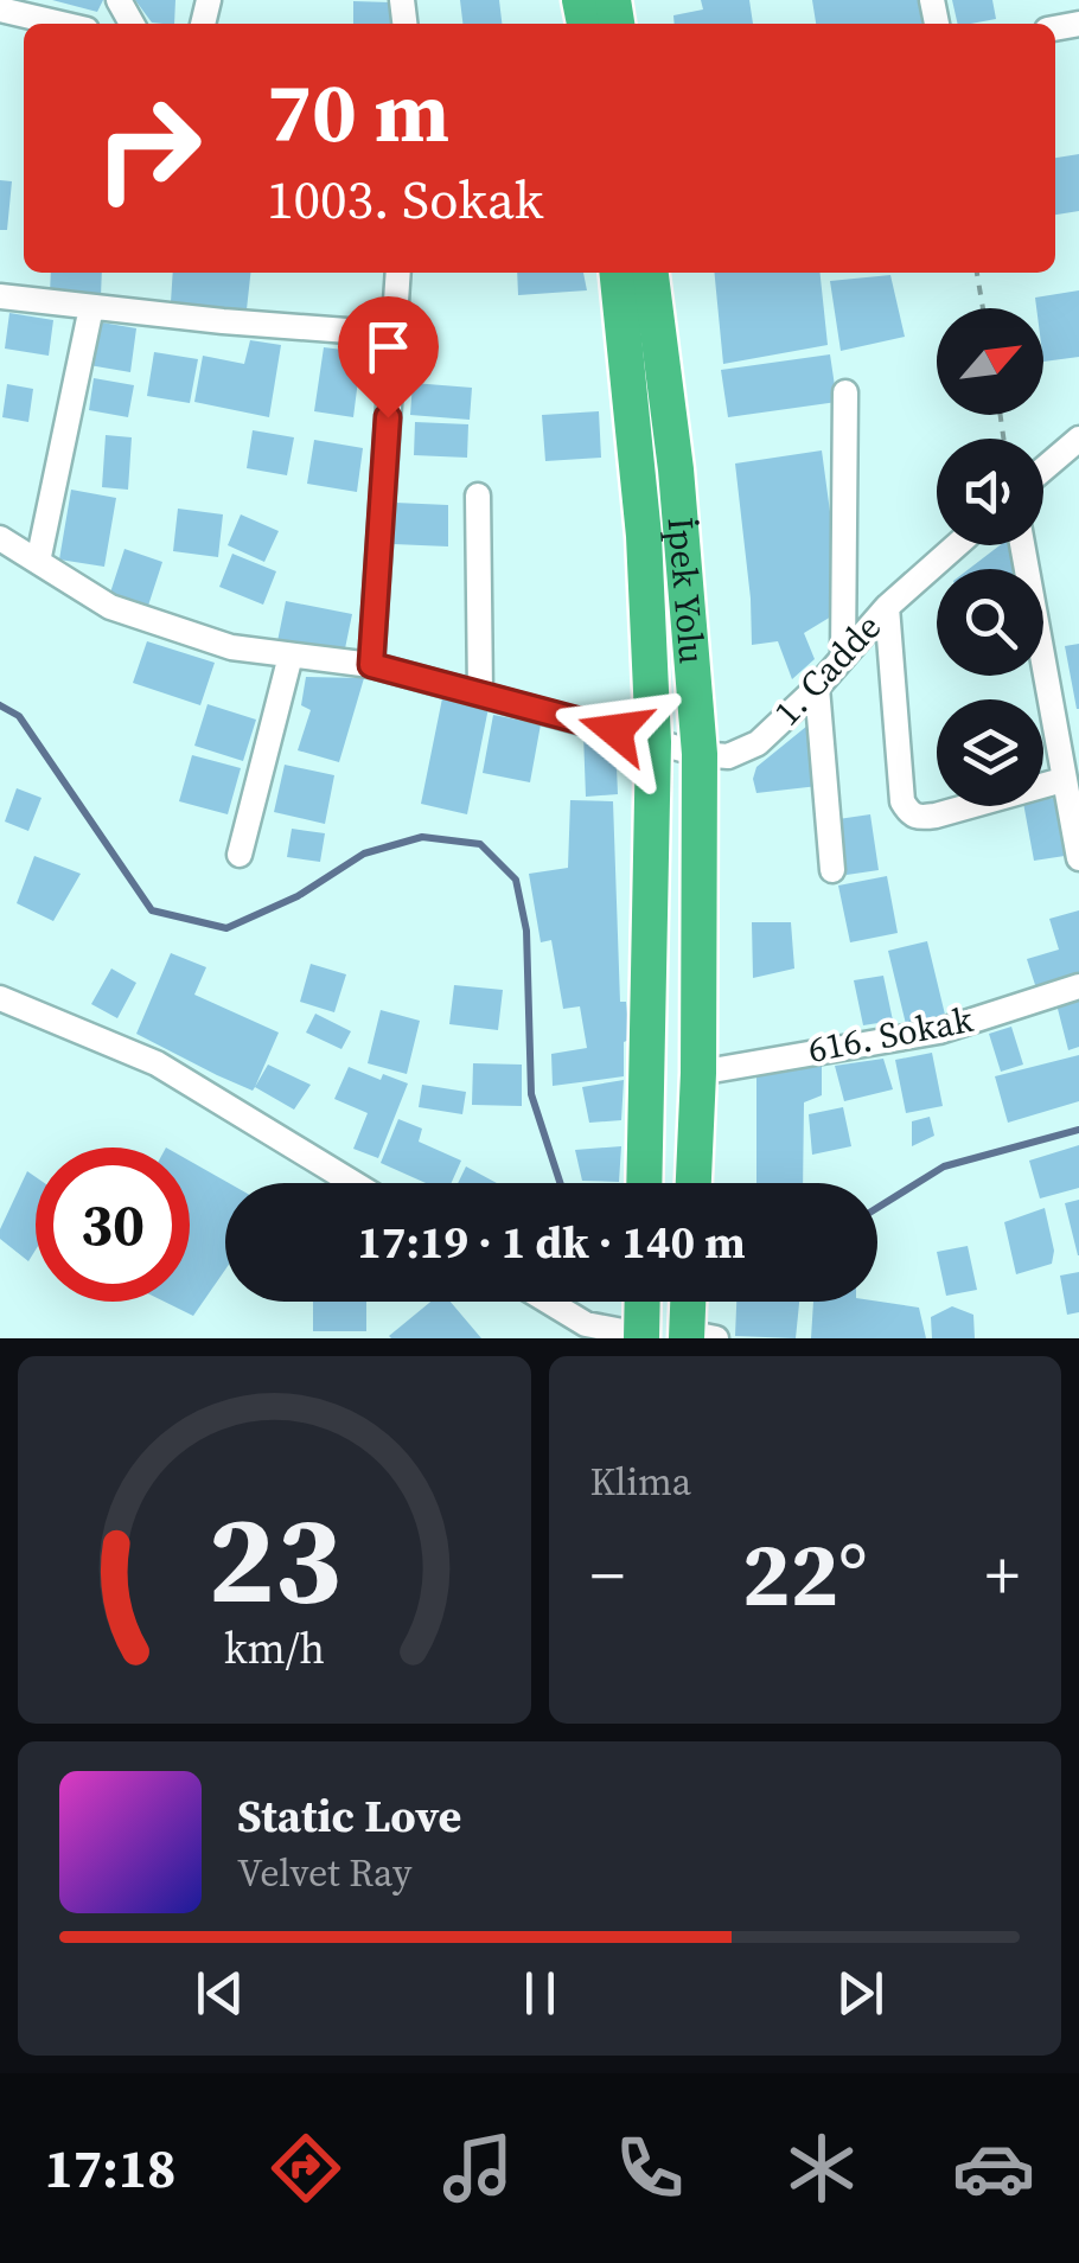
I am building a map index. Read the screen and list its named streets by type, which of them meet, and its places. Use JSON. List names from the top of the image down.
{
  "streets": {
    "highway": ["İpek Yolu"],
    "street": ["1. Cadde", "616. Sokak"]
  },
  "crossings": [
    ["İpek Yolu", "1. Cadde"],
    ["İpek Yolu", "616. Sokak"]
  ],
  "north": "top right",
  "page": {
    "turn": ["70 m", "1003. Sokak"],
    "limit": "30",
    "trip": "17:19 · 1 dk · 140 m",
    "tile": "Klima",
    "heat": ["−", "22°", "+"],
    "song": ["Static Love", "Velvet Ray"],
    "tabs": "17:18",
    "gauge": ["23", "km/h"]
  }
}
